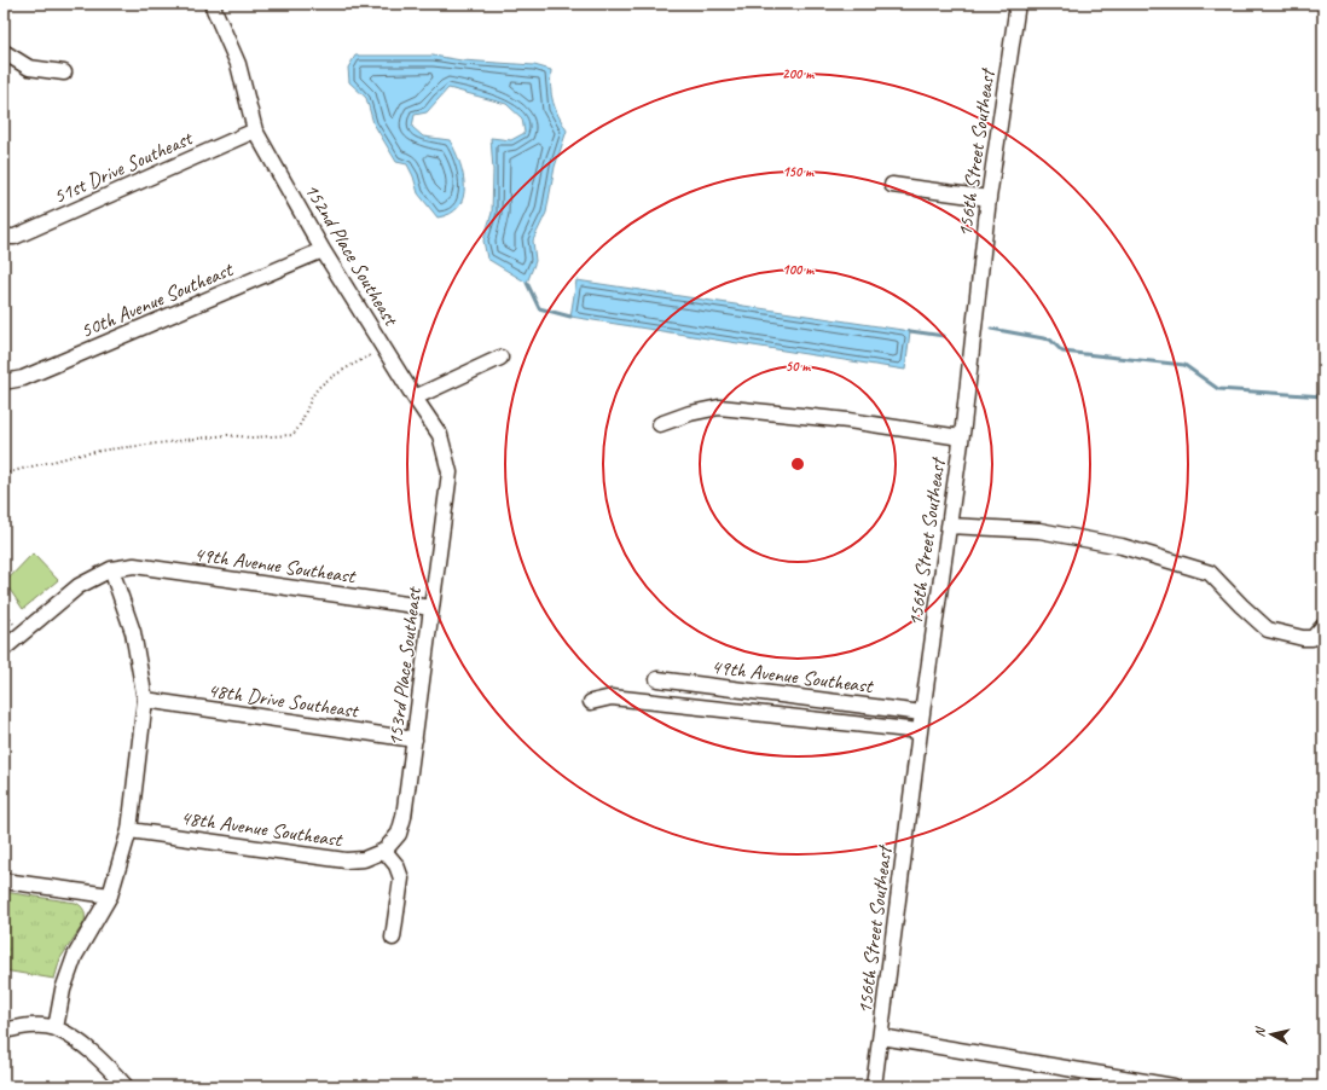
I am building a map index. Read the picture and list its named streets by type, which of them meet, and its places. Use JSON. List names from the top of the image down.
{
  "streets": {
    "street": [
      "156th Street Southeast",
      "51st Drive Southeast",
      "152nd Place Southeast",
      "50th Avenue Southeast",
      "49th Avenue Southeast",
      "153rd Place Southeast",
      "48th Drive Southeast",
      "48th Avenue Southeast"
    ]
  },
  "crossings": [
    ["156th Street Southeast", "49th Avenue Southeast"],
    ["51st Drive Southeast", "152nd Place Southeast"],
    ["152nd Place Southeast", "50th Avenue Southeast"],
    ["152nd Place Southeast", "153rd Place Southeast"],
    ["49th Avenue Southeast", "153rd Place Southeast"],
    ["153rd Place Southeast", "48th Drive Southeast"],
    ["153rd Place Southeast", "48th Avenue Southeast"]
  ],
  "north": "left",
  "rings": [
    "200 m",
    "150 m",
    "100 m",
    "50 m"
  ]
}
